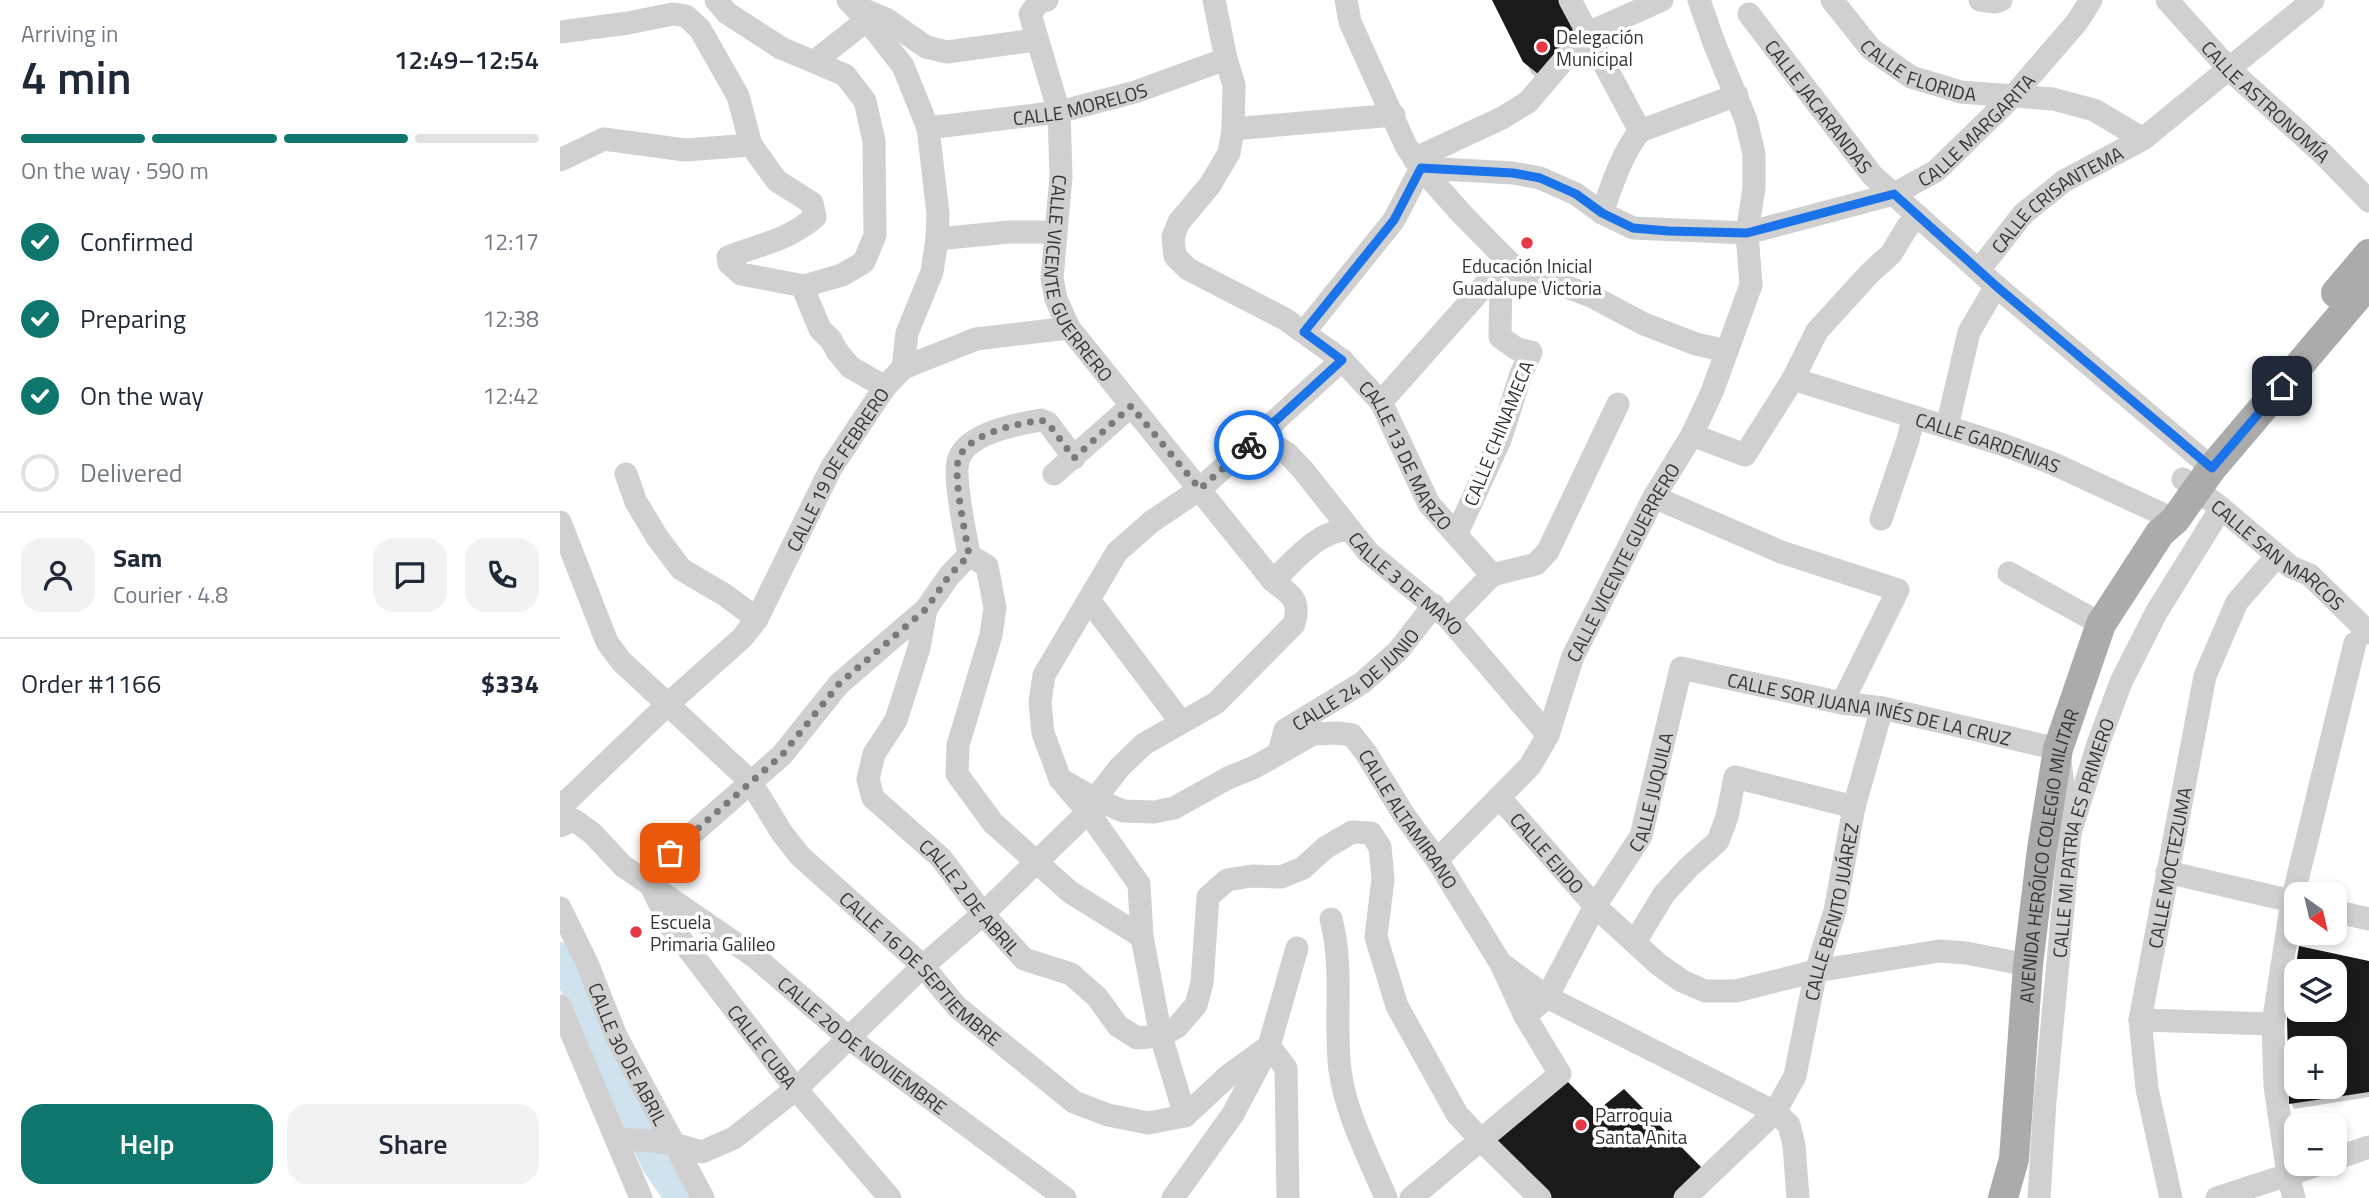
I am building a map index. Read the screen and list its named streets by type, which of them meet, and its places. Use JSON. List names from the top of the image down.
{
  "streets": {
    "main road": ["AVENIDA HERÓICO COLEGIO MILITAR"],
    "street": [
      "CALLE FLORIDA",
      "CALLE ASTRONOMÍA",
      "CALLE MORELOS",
      "CALLE JACARANDAS",
      "CALLE MARGARITA",
      "CALLE CRISANTEMA",
      "CALLE VICENTE GUERRERO",
      "CALLE CHINAMECA",
      "CALLE GARDENIAS",
      "CALLE 13 DE MARZO",
      "CALLE 19 DE FEBRERO",
      "CALLE SAN MARCOS",
      "CALLE 3 DE MAYO",
      "CALLE 24 DE JUNIO",
      "CALLE SOR JUANA INÉS DE LA CRUZ",
      "CALLE JUQUILA",
      "CALLE ALTAMIRANO",
      "CALLE MI PATRIA ES PRIMERO",
      "CALLE EJIDO",
      "CALLE MOCTEZUMA",
      "CALLE 2 DE ABRIL",
      "CALLE BENITO JUÁREZ",
      "CALLE 16 DE SEPTIEMBRE",
      "CALLE 20 DE NOVIEMBRE",
      "CALLE CUBA",
      "CALLE 30 DE ABRIL"
    ]
  },
  "crossings": [
    ["CALLE FLORIDA", "CALLE MARGARITA"],
    ["CALLE FLORIDA", "CALLE CRISANTEMA"],
    ["CALLE ASTRONOMÍA", "CALLE CRISANTEMA"],
    ["CALLE MORELOS", "CALLE VICENTE GUERRERO"],
    ["CALLE MORELOS", "CALLE 13 DE MARZO"],
    ["CALLE JACARANDAS", "CALLE MARGARITA"],
    ["CALLE JACARANDAS", "CALLE CRISANTEMA"],
    ["CALLE JACARANDAS", "CALLE SAN MARCOS"],
    ["CALLE JACARANDAS", "AVENIDA HERÓICO COLEGIO MILITAR"],
    ["CALLE MARGARITA", "CALLE VICENTE GUERRERO"],
    ["CALLE CRISANTEMA", "CALLE GARDENIAS"],
    ["CALLE VICENTE GUERRERO", "CALLE 19 DE FEBRERO"],
    ["CALLE VICENTE GUERRERO", "CALLE 3 DE MAYO"],
    ["CALLE VICENTE GUERRERO", "CALLE ALTAMIRANO"],
    ["CALLE VICENTE GUERRERO", "CALLE EJIDO"],
    ["CALLE CHINAMECA", "CALLE 13 DE MARZO"],
    ["CALLE GARDENIAS", "AVENIDA HERÓICO COLEGIO MILITAR"],
    ["CALLE 19 DE FEBRERO", "CALLE 16 DE SEPTIEMBRE"],
    ["CALLE SAN MARCOS", "CALLE MI PATRIA ES PRIMERO"],
    ["CALLE SAN MARCOS", "AVENIDA HERÓICO COLEGIO MILITAR"],
    ["CALLE SAN MARCOS", "CALLE MOCTEZUMA"],
    ["CALLE 3 DE MAYO", "CALLE 24 DE JUNIO"],
    ["CALLE 24 DE JUNIO", "CALLE ALTAMIRANO"],
    ["CALLE SOR JUANA INÉS DE LA CRUZ", "CALLE JUQUILA"],
    ["CALLE SOR JUANA INÉS DE LA CRUZ", "AVENIDA HERÓICO COLEGIO MILITAR"],
    ["CALLE SOR JUANA INÉS DE LA CRUZ", "CALLE BENITO JUÁREZ"],
    ["CALLE JUQUILA", "CALLE EJIDO"],
    ["CALLE EJIDO", "AVENIDA HERÓICO COLEGIO MILITAR"],
    ["CALLE EJIDO", "CALLE BENITO JUÁREZ"],
    ["CALLE 20 DE NOVIEMBRE", "CALLE CUBA"]
  ],
  "places": [
    "Delegación Municipal",
    "Educación Inicial Guadalupe Victoria",
    "Escuela Primaria Galileo",
    "Parroquia Santa Anita"
  ],
  "north": "bottom right",
  "page": {
    "heading": ["4 min", "Arriving in", "12:49–12:54"],
    "panel": [
      "Sam",
      "Courier · 4.8",
      "Order #1166",
      "$334"
    ],
    "bar": "On the way · 590 m",
    "list": [
      ["Confirmed", "12:17"],
      ["Preparing", "12:38"],
      ["On the way", "12:42"],
      "Delivered"
    ],
    "map_buttons": ["+", "−"],
    "buttons": ["Help", "Share"]
  }
}
